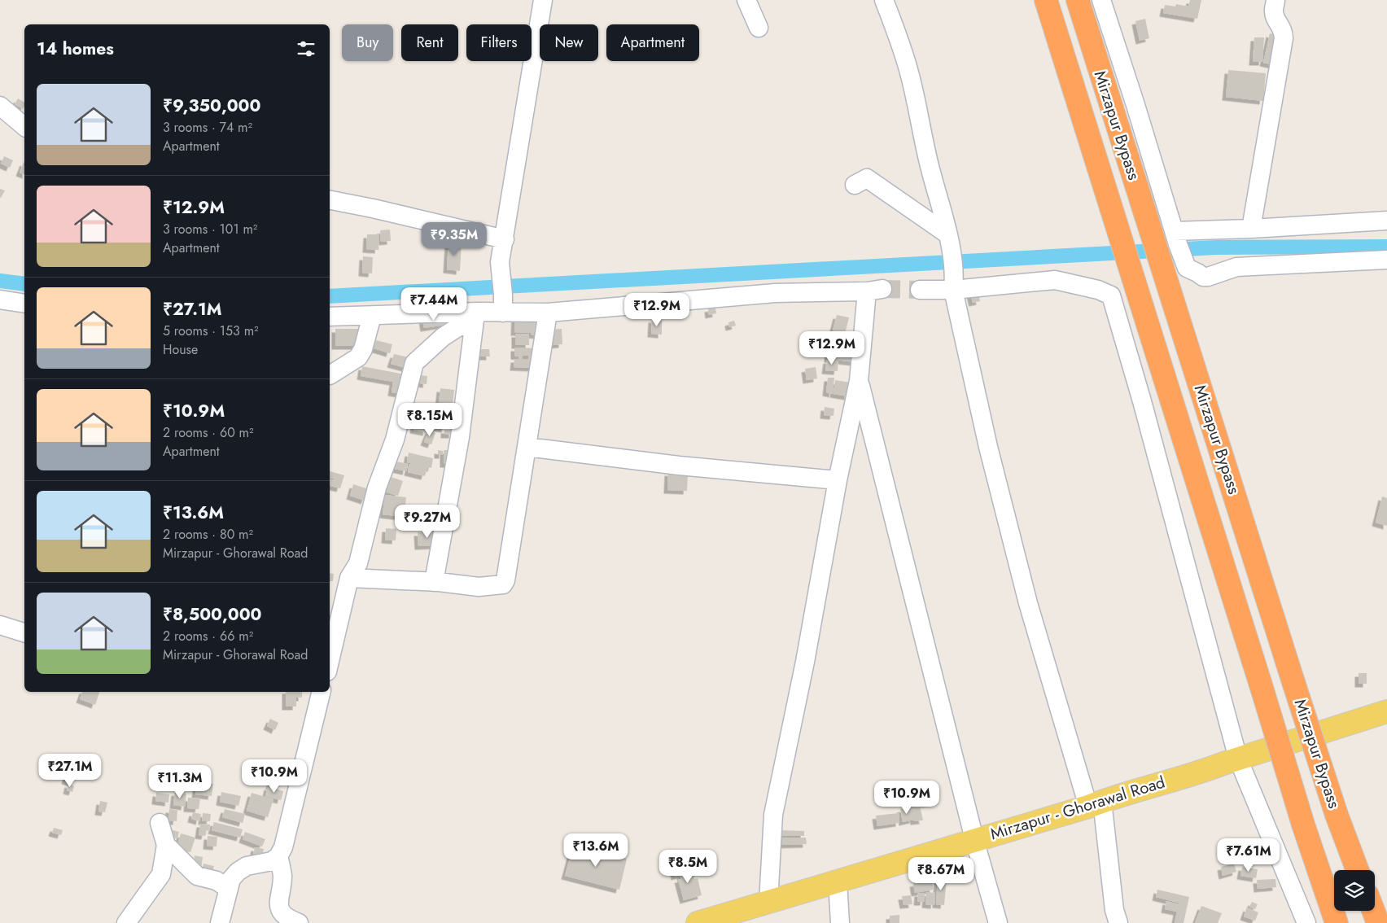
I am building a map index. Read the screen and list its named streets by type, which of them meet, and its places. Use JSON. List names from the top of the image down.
{
  "streets": {
    "highway": ["Mirzapur Bypass"],
    "main road": ["Mirzapur - Ghorawal Road"]
  },
  "page": {
    "chip": [
      "Buy",
      "Rent",
      "Filters",
      "New",
      "Apartment"
    ],
    "heading": "14 homes",
    "list": [
      {
        "name": "₹9,350,000",
        "note": "3 rooms · 74 m² · Apartment"
      },
      {
        "name": "₹12.9M",
        "note": "3 rooms · 101 m² · Apartment"
      },
      {
        "name": "₹27.1M",
        "note": "5 rooms · 153 m² · House"
      },
      {
        "name": "₹10.9M",
        "note": "2 rooms · 60 m² · Apartment"
      },
      {
        "name": "₹13.6M",
        "note": "2 rooms · 80 m² · Mirzapur - Ghorawal Road"
      },
      {
        "name": "₹8,500,000",
        "note": "2 rooms · 66 m² · Mirzapur - Ghorawal Road"
      }
    ],
    "price": [
      "₹9.35M",
      "₹7.44M",
      "₹12.9M",
      "₹12.9M",
      "₹8.15M",
      "₹9.27M",
      "₹27.1M",
      "₹10.9M",
      "₹11.3M",
      "₹10.9M",
      "₹13.6M",
      "₹7.61M",
      "₹8.5M",
      "₹8.67M"
    ]
  }
}
